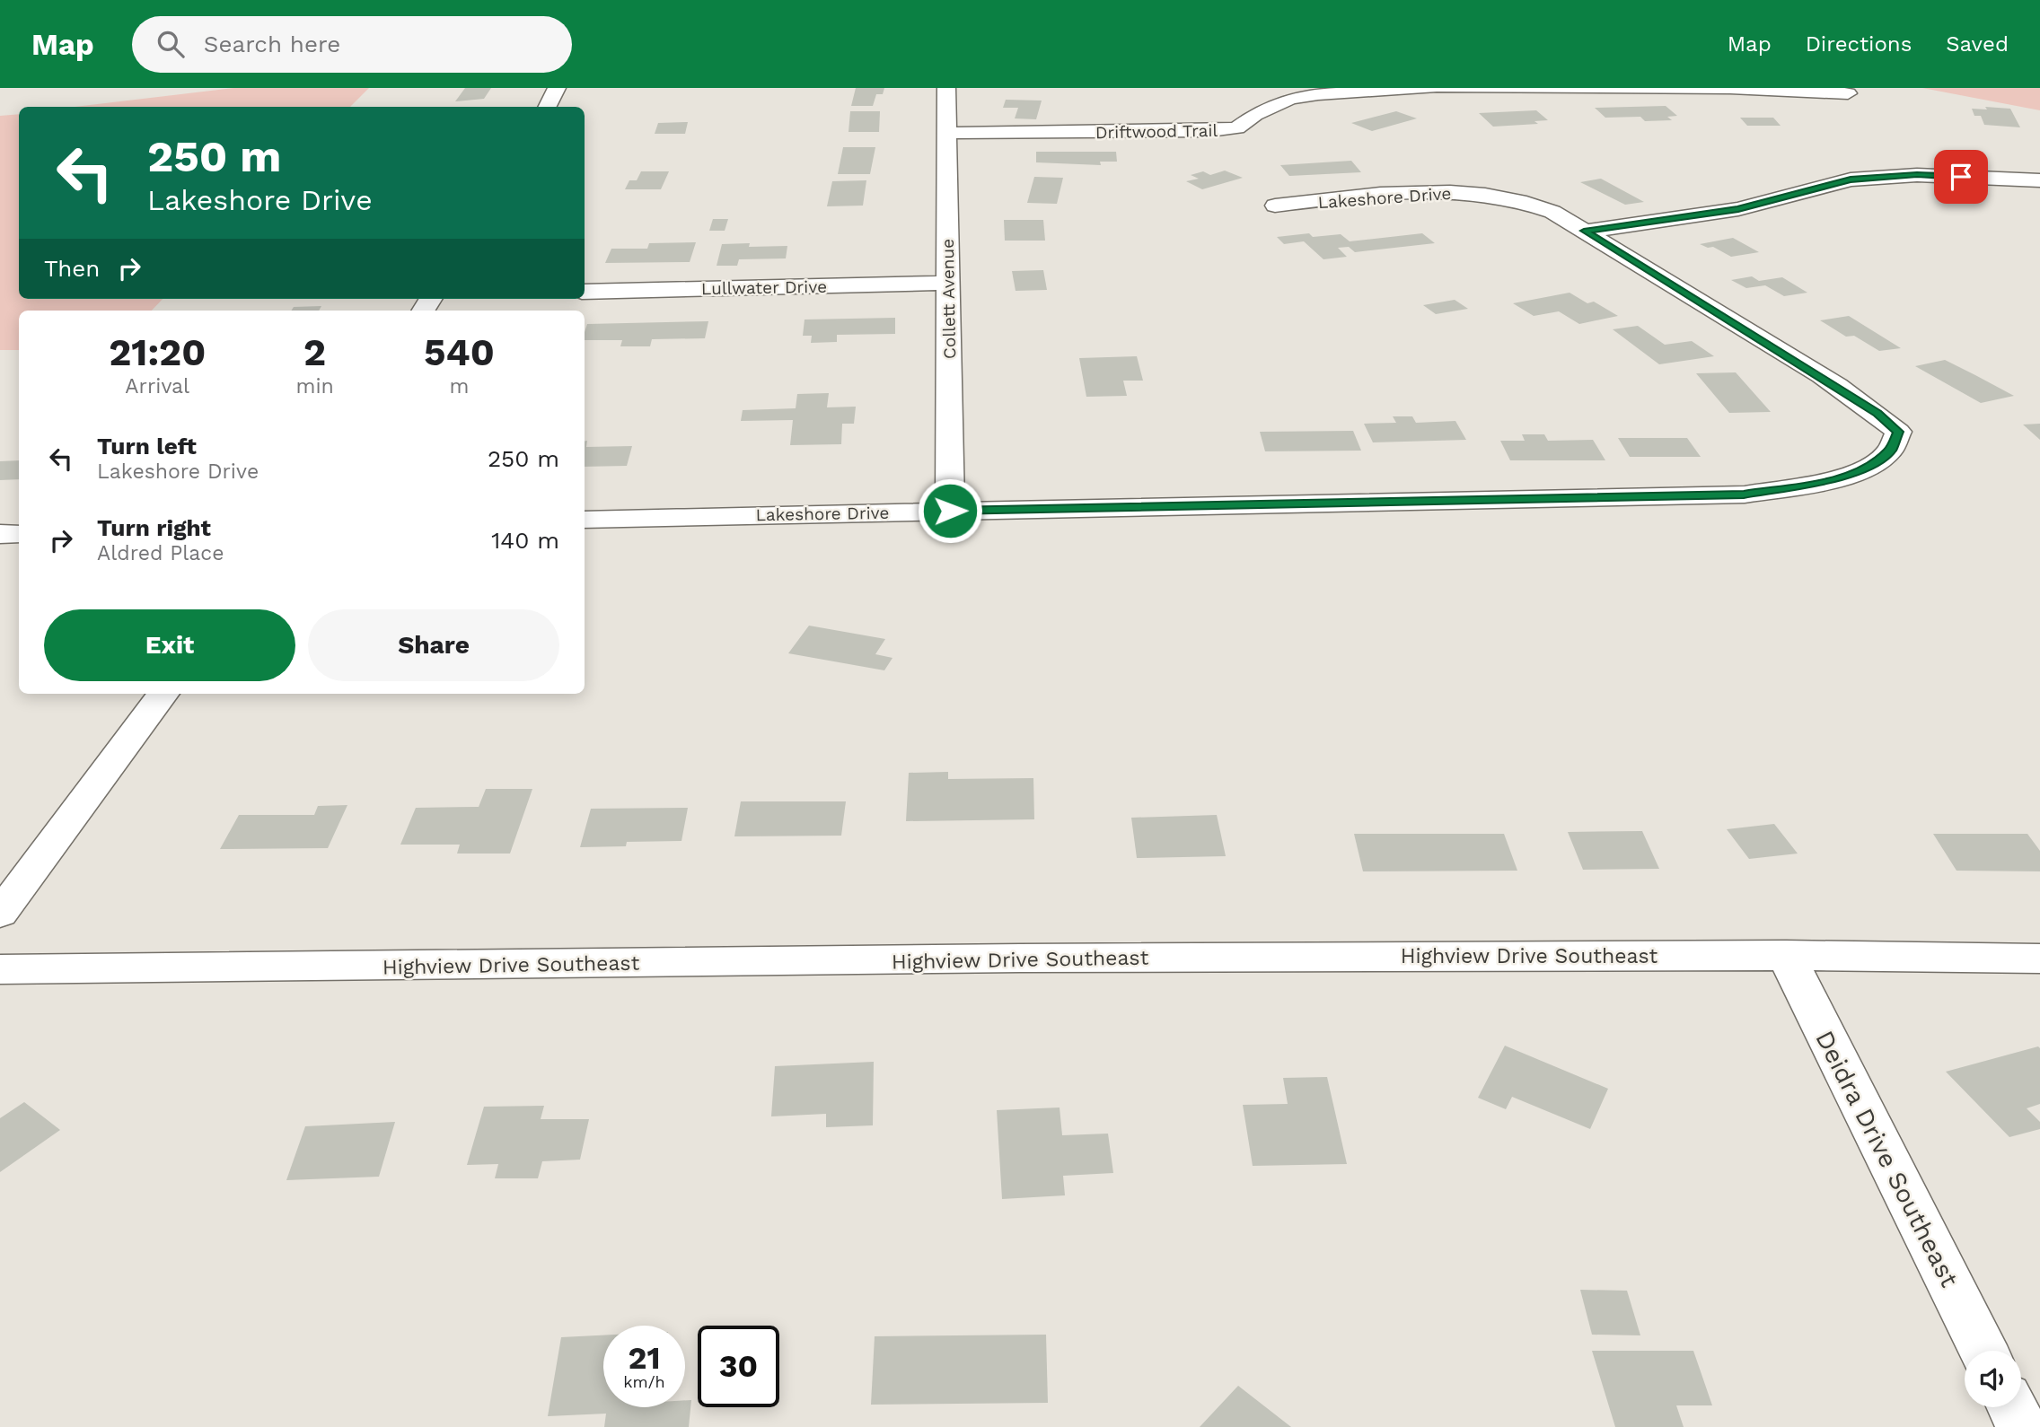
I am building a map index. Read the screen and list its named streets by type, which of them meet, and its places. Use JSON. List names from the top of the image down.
{
  "streets": {
    "street": [
      "Driftwood Trail",
      "Lakeshore Drive",
      "Lullwater Drive",
      "Collett Avenue",
      "Highview Drive Southeast",
      "Deidra Drive Southeast"
    ]
  },
  "crossings": [
    ["Driftwood Trail", "Collett Avenue"],
    ["Lakeshore Drive", "Collett Avenue"],
    ["Lullwater Drive", "Collett Avenue"],
    ["Highview Drive Southeast", "Deidra Drive Southeast"]
  ],
  "page": {
    "header": "Map",
    "search": "Search here",
    "nav": ["Map", "Directions", "Saved"],
    "turn": ["250 m", "Lakeshore Drive"],
    "then": "Then",
    "eta": [
      "21:20",
      "Arrival",
      "2",
      "min",
      "540",
      "m"
    ],
    "list": [
      {
        "name": "Turn left",
        "note": "Lakeshore Drive",
        "value": "250 m"
      },
      {
        "name": "Turn right",
        "note": "Aldred Place",
        "value": "140 m"
      }
    ],
    "buttons": ["Exit", "Share"],
    "speed": "21 km/h",
    "limit": "30"
  }
}
